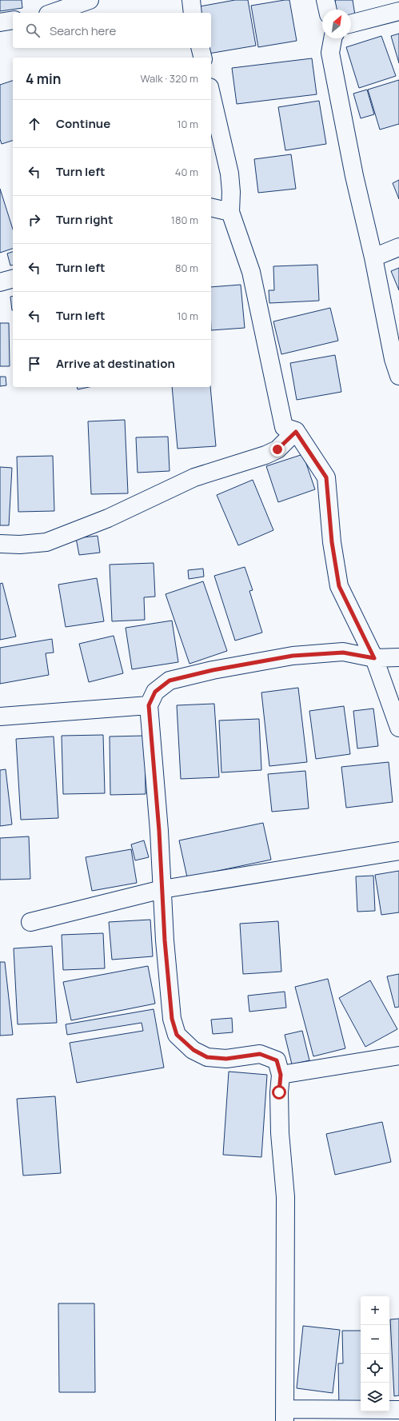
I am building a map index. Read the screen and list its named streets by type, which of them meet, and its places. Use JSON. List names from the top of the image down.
{
  "north": "top right",
  "page": {
    "search": "Search here",
    "heading": ["4 min", "Walk · 320 m"],
    "list": [
      ["Continue", "10 m"],
      ["Turn left", "40 m"],
      ["Turn right", "180 m"],
      ["Turn left", "80 m"],
      ["Turn left", "10 m"],
      "Arrive at destination"
    ],
    "map_buttons": ["+", "−"]
  }
}
